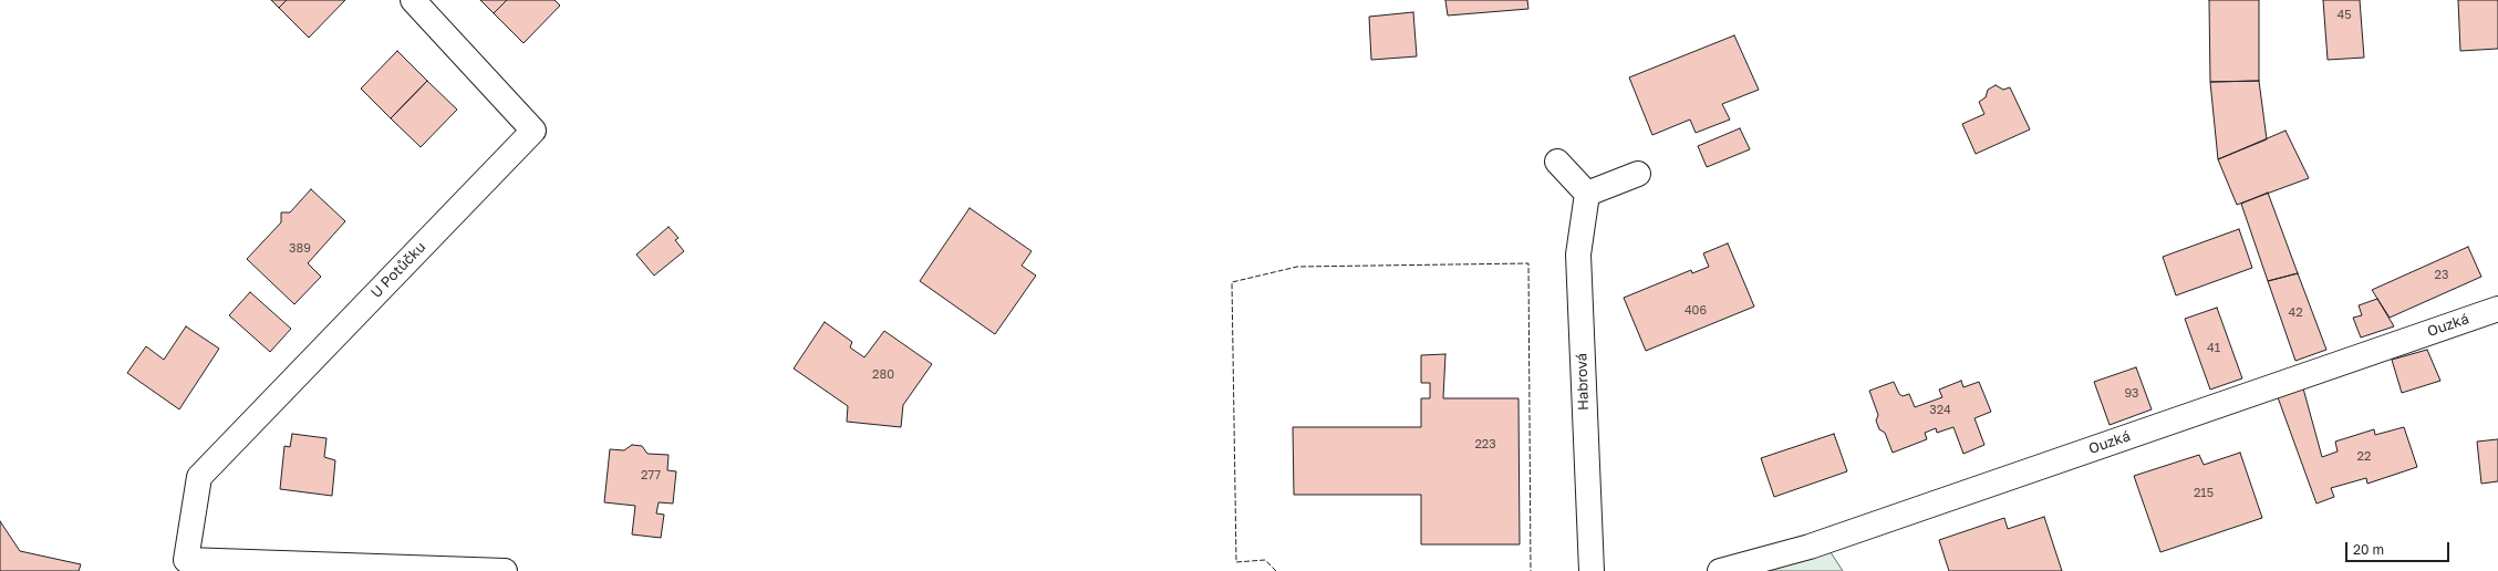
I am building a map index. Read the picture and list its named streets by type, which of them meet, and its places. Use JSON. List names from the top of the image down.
{
  "streets": {
    "street": ["U Potůčku", "Ouzká", "Habrová"]
  },
  "house_numbers": [
    "45",
    "389",
    "23",
    "406",
    "42",
    "41",
    "280",
    "93",
    "324",
    "223",
    "22",
    "277",
    "215"
  ],
  "scale_bar": "20 m"
}
